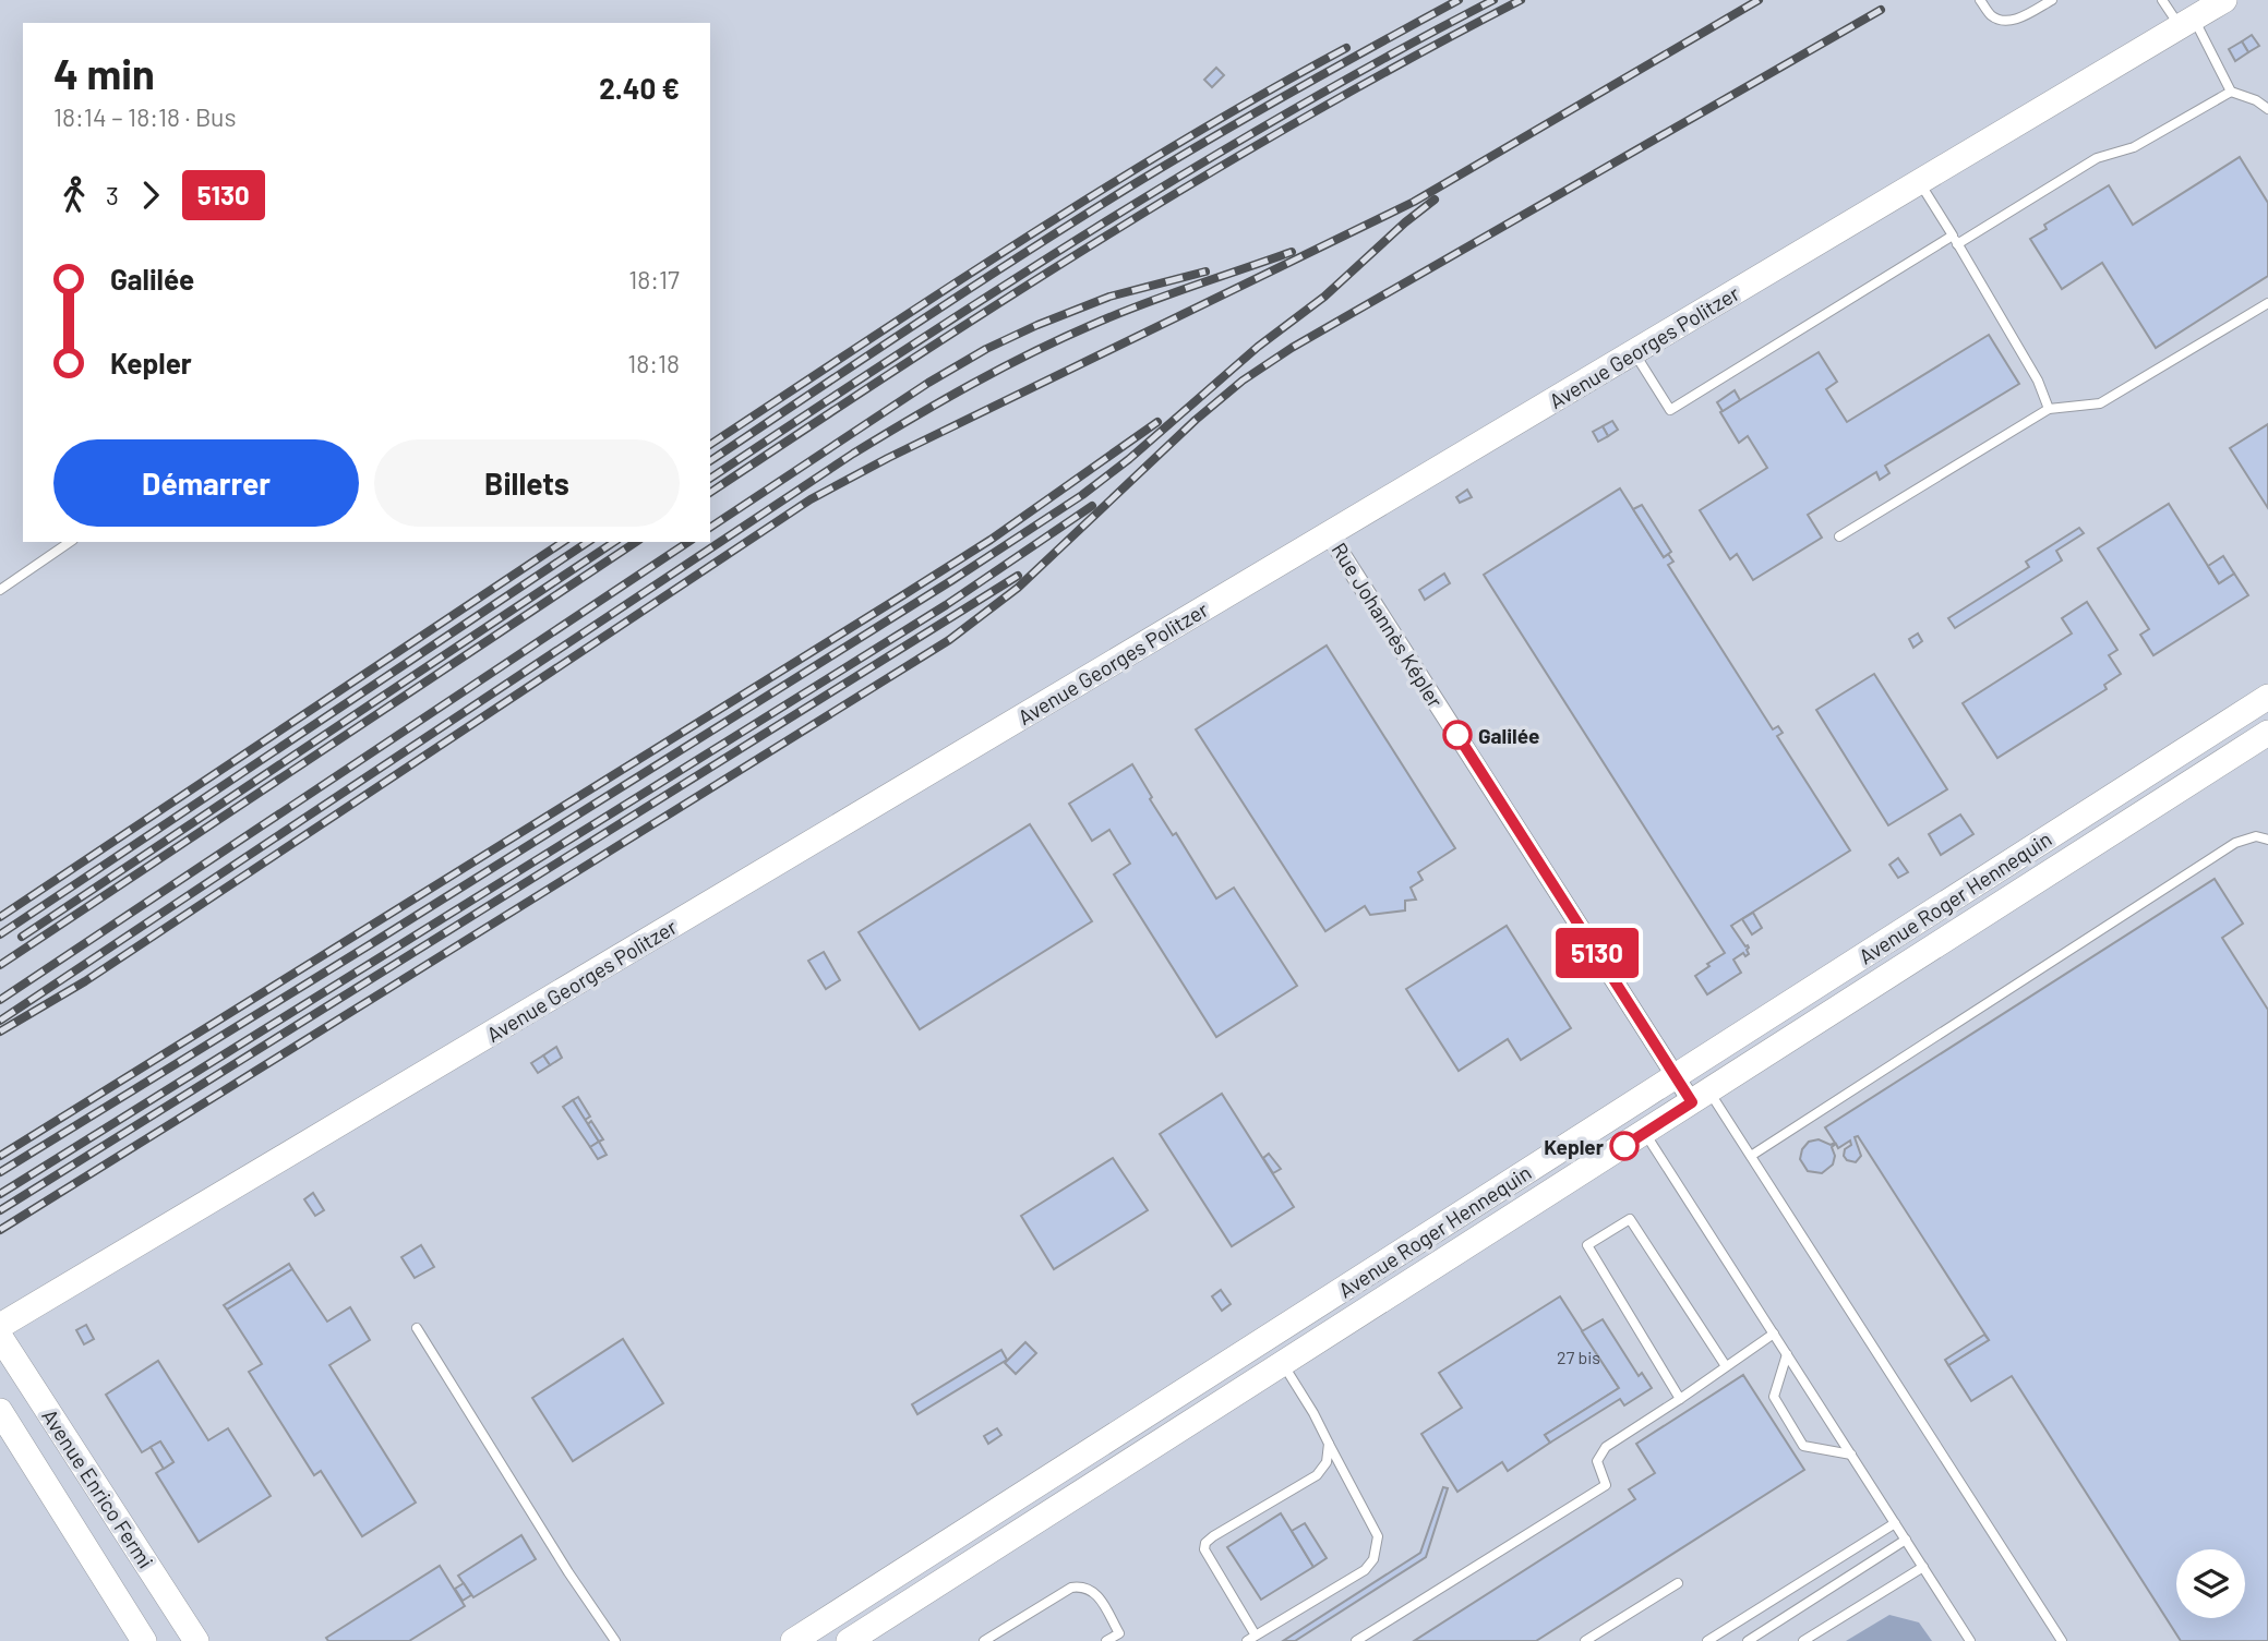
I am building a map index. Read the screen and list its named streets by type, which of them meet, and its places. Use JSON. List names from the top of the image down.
{
  "streets": {
    "street": [
      "Avenue Georges Politzer",
      "Rue Johannès Képler",
      "Avenue Roger Hennequin",
      "Avenue Enrico Fermi"
    ]
  },
  "crossings": [
    ["Avenue Georges Politzer", "Rue Johannès Képler"],
    ["Rue Johannès Képler", "Avenue Roger Hennequin"]
  ],
  "places": ["Galilée", "Kepler"],
  "lines": ["bus line 5130"],
  "house_numbers": ["27 bis"],
  "page": {
    "on_map": "5130",
    "heading": ["4 min", "18:14 – 18:18 · Bus", "2.40 €"],
    "legs": ["3", "5130"],
    "list": [
      {
        "name": "Galilée",
        "value": "18:17"
      },
      {
        "name": "Kepler",
        "value": "18:18"
      }
    ],
    "buttons": ["Démarrer", "Billets"]
  }
}
